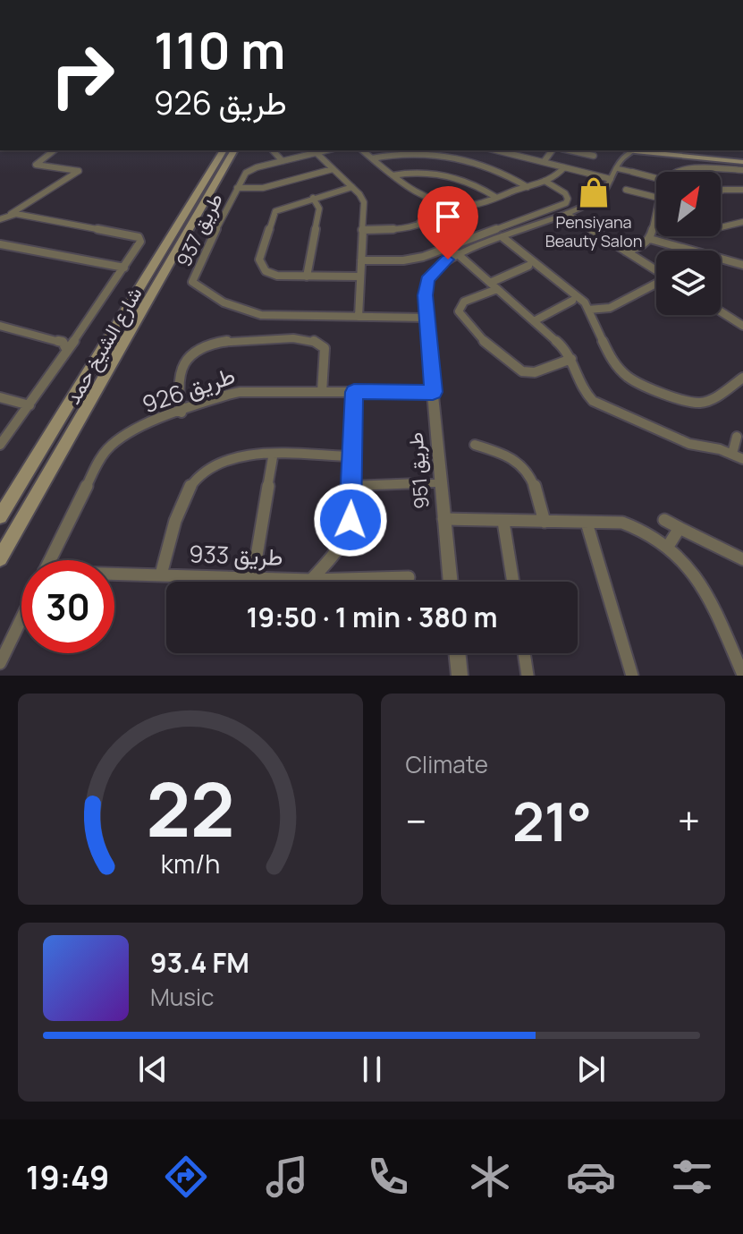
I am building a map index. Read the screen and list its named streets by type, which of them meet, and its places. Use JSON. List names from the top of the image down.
{
  "streets": {
    "main road": ["شارع الشيخ حمد"],
    "street": [
      "طريق 937",
      "طريق 926",
      "طريق 951",
      "طريق 933"
    ]
  },
  "crossings": [
    ["طريق 937", "طريق 951"],
    ["طريق 926", "طريق 951"]
  ],
  "places": {
    "shop": ["Pensiyana Beauty Salon"]
  },
  "north": "top right",
  "page": {
    "turn": ["110 m", "طريق 926"],
    "limit": "30",
    "trip": "19:50 · 1 min · 380 m",
    "tile": "Climate",
    "heat": ["−", "21°", "+"],
    "song": ["93.4 FM", "Music"],
    "tabs": "19:49",
    "gauge": ["22", "km/h"]
  }
}
